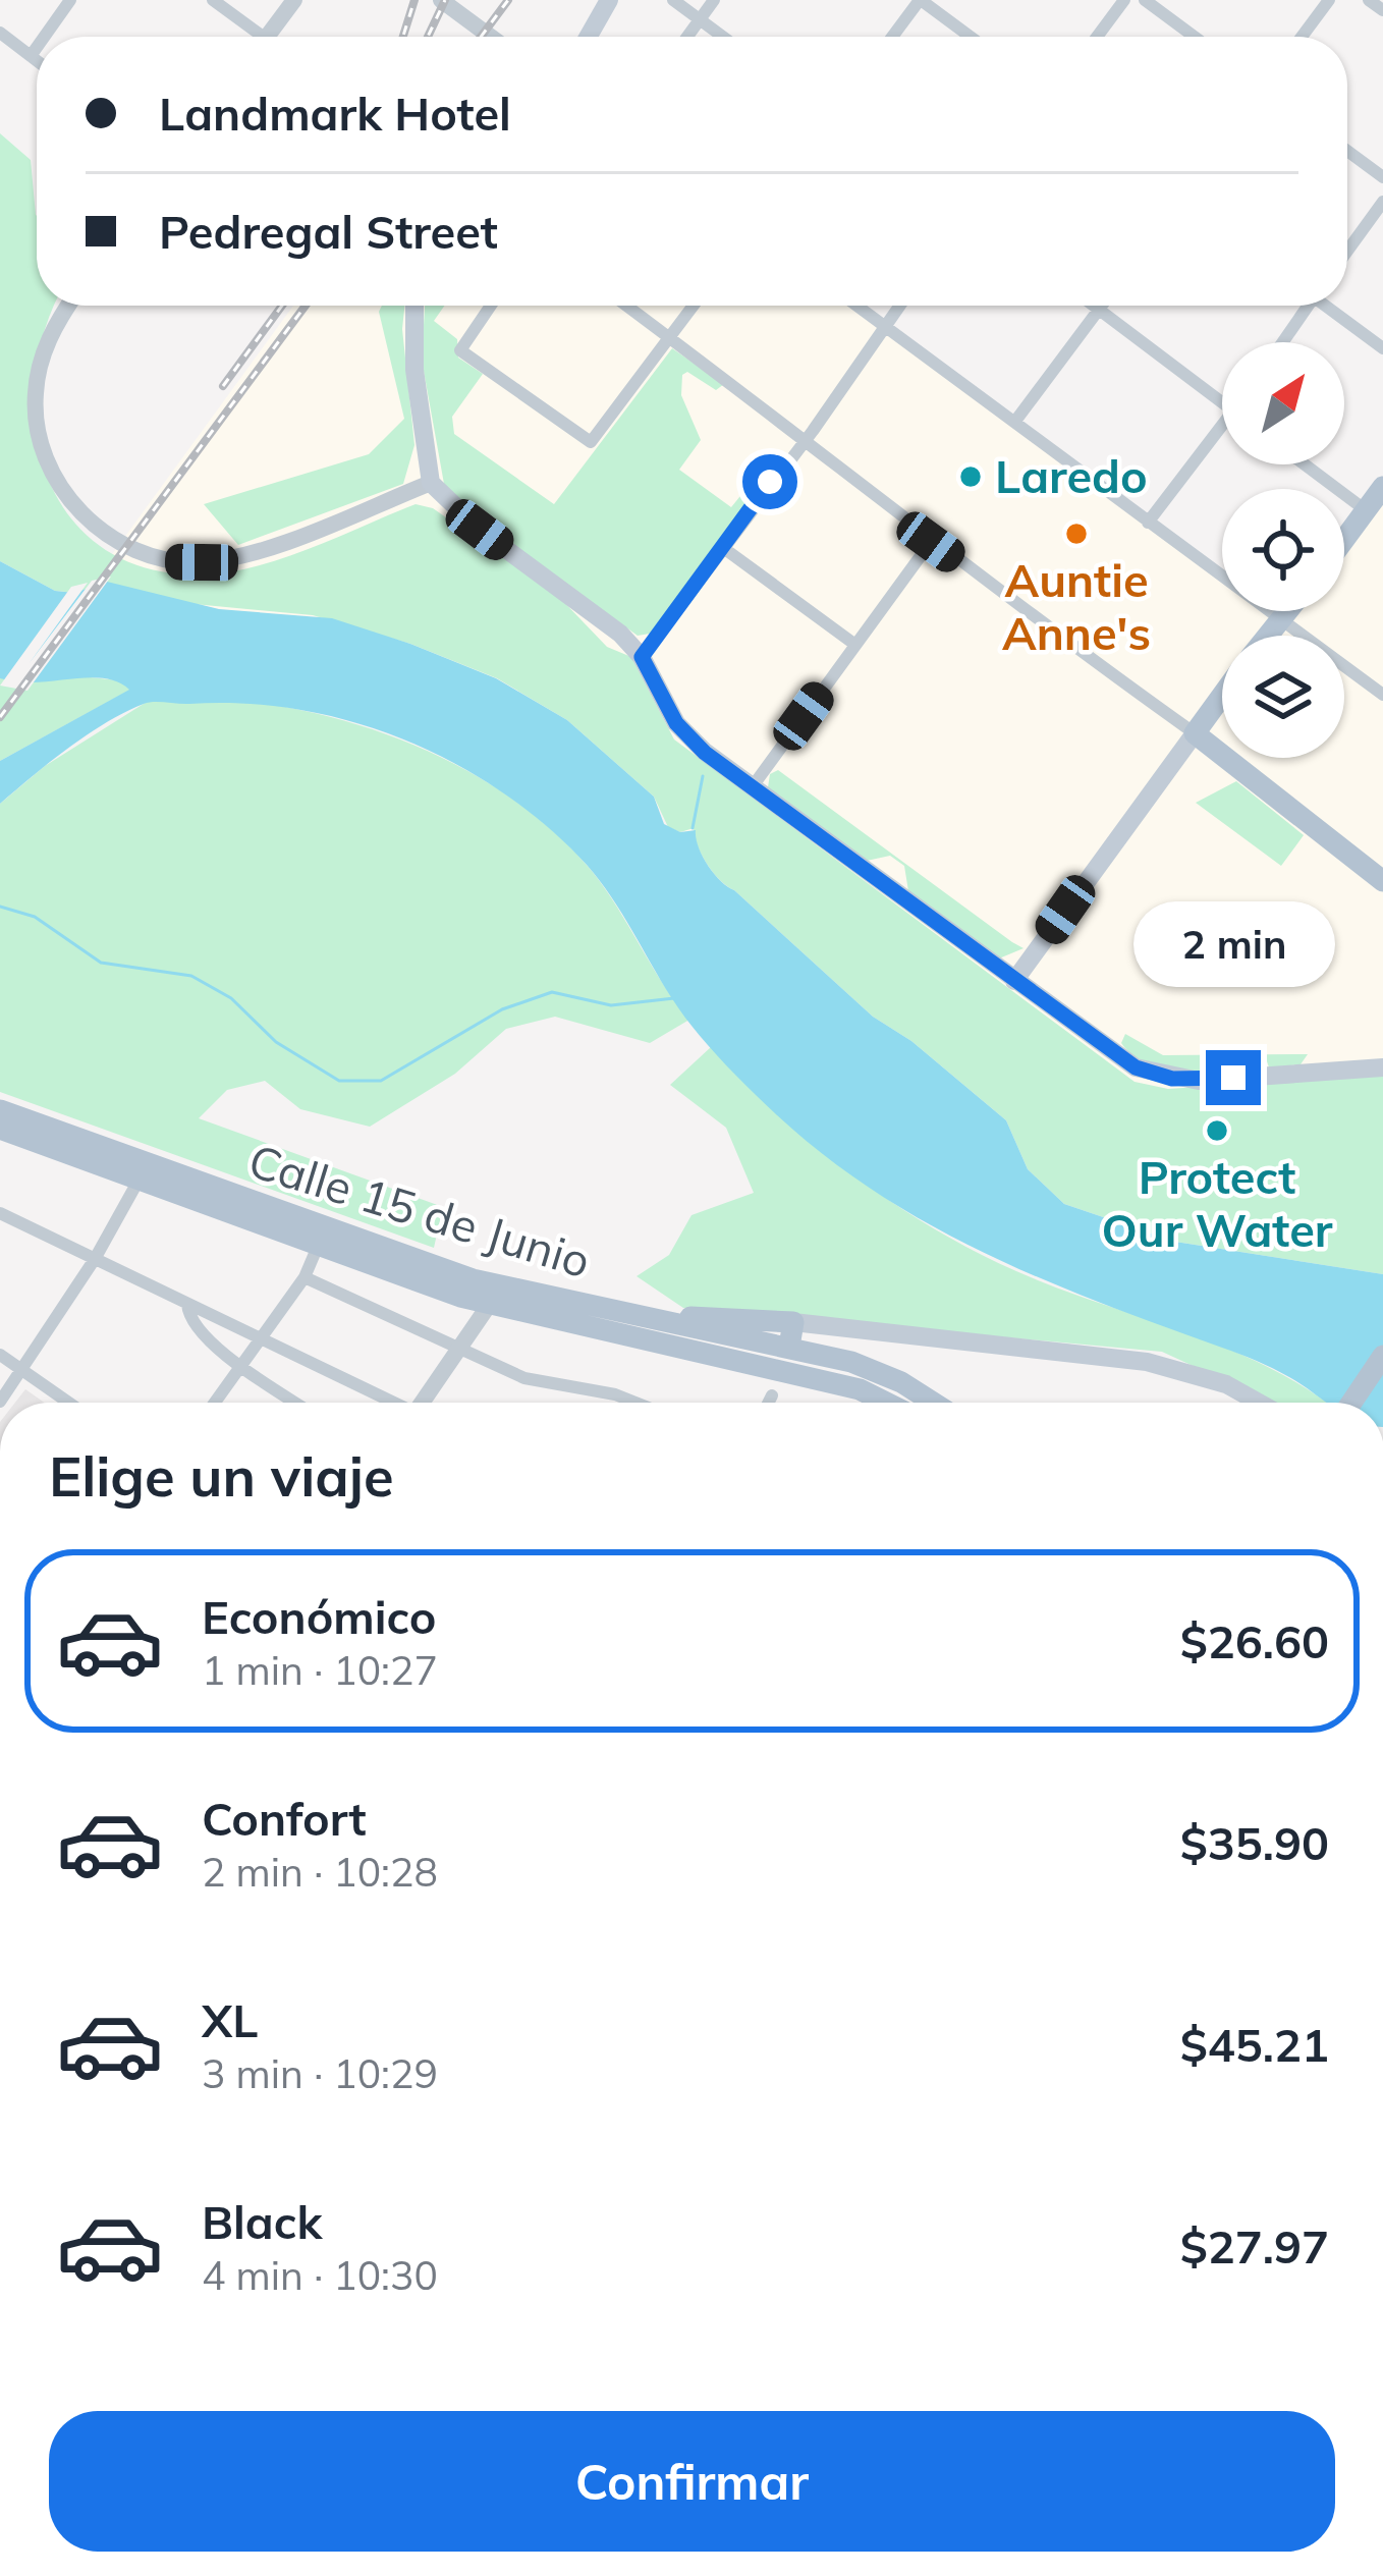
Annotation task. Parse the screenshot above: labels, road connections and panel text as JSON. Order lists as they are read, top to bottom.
{
  "streets": {
    "main road": ["Calle 15 de Junio"]
  },
  "places": ["Laredo", "Auntie Anne's", "Protect Our Water"],
  "north": "top right",
  "page": {
    "banner": ["Landmark Hotel", "Pedregal Street"],
    "bubble": "2 min",
    "heading": "Elige un viaje",
    "list": [
      {
        "name": "Económico",
        "note": "1 min · 10:27",
        "value": "$26.60"
      },
      {
        "name": "Confort",
        "note": "2 min · 10:28",
        "value": "$35.90"
      },
      {
        "name": "XL",
        "note": "3 min · 10:29",
        "value": "$45.21"
      },
      {
        "name": "Black",
        "note": "4 min · 10:30",
        "value": "$27.97"
      }
    ],
    "buttons": "Confirmar"
  }
}
